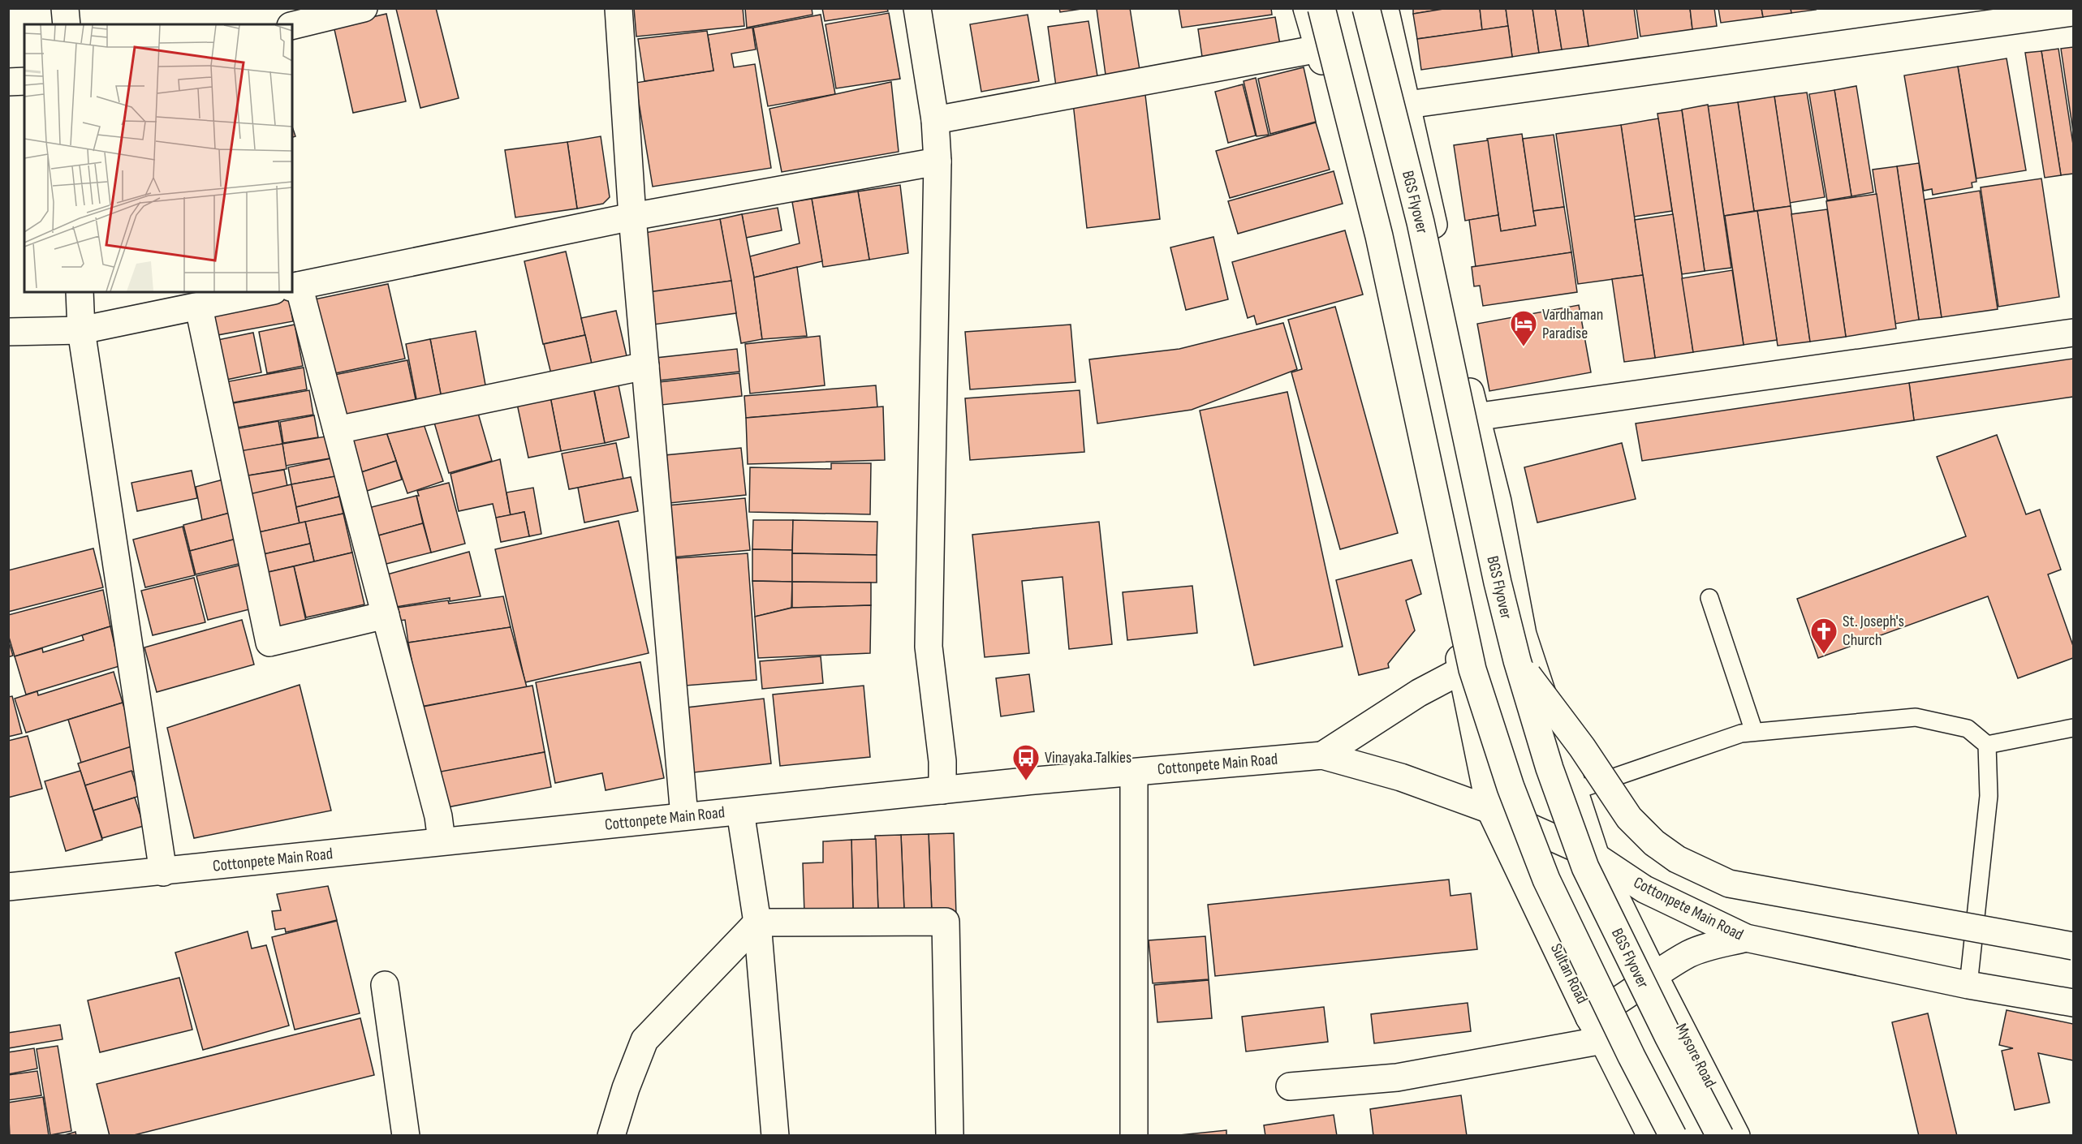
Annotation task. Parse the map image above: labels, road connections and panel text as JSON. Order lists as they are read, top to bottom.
{
  "streets": {
    "main road": [
      "BGS Flyover",
      "Cottonpete Main Road",
      "Sultan Road",
      "Mysore Road"
    ]
  },
  "crossings": [
    ["Cottonpete Main Road", "Sultan Road"],
    ["Cottonpete Main Road", "Mysore Road"]
  ],
  "places": {
    "hotel": ["Vardhaman Paradise"],
    "church": ["St. Joseph's Church"],
    "bus stop": ["Vinayaka Talkies"]
  }
}
